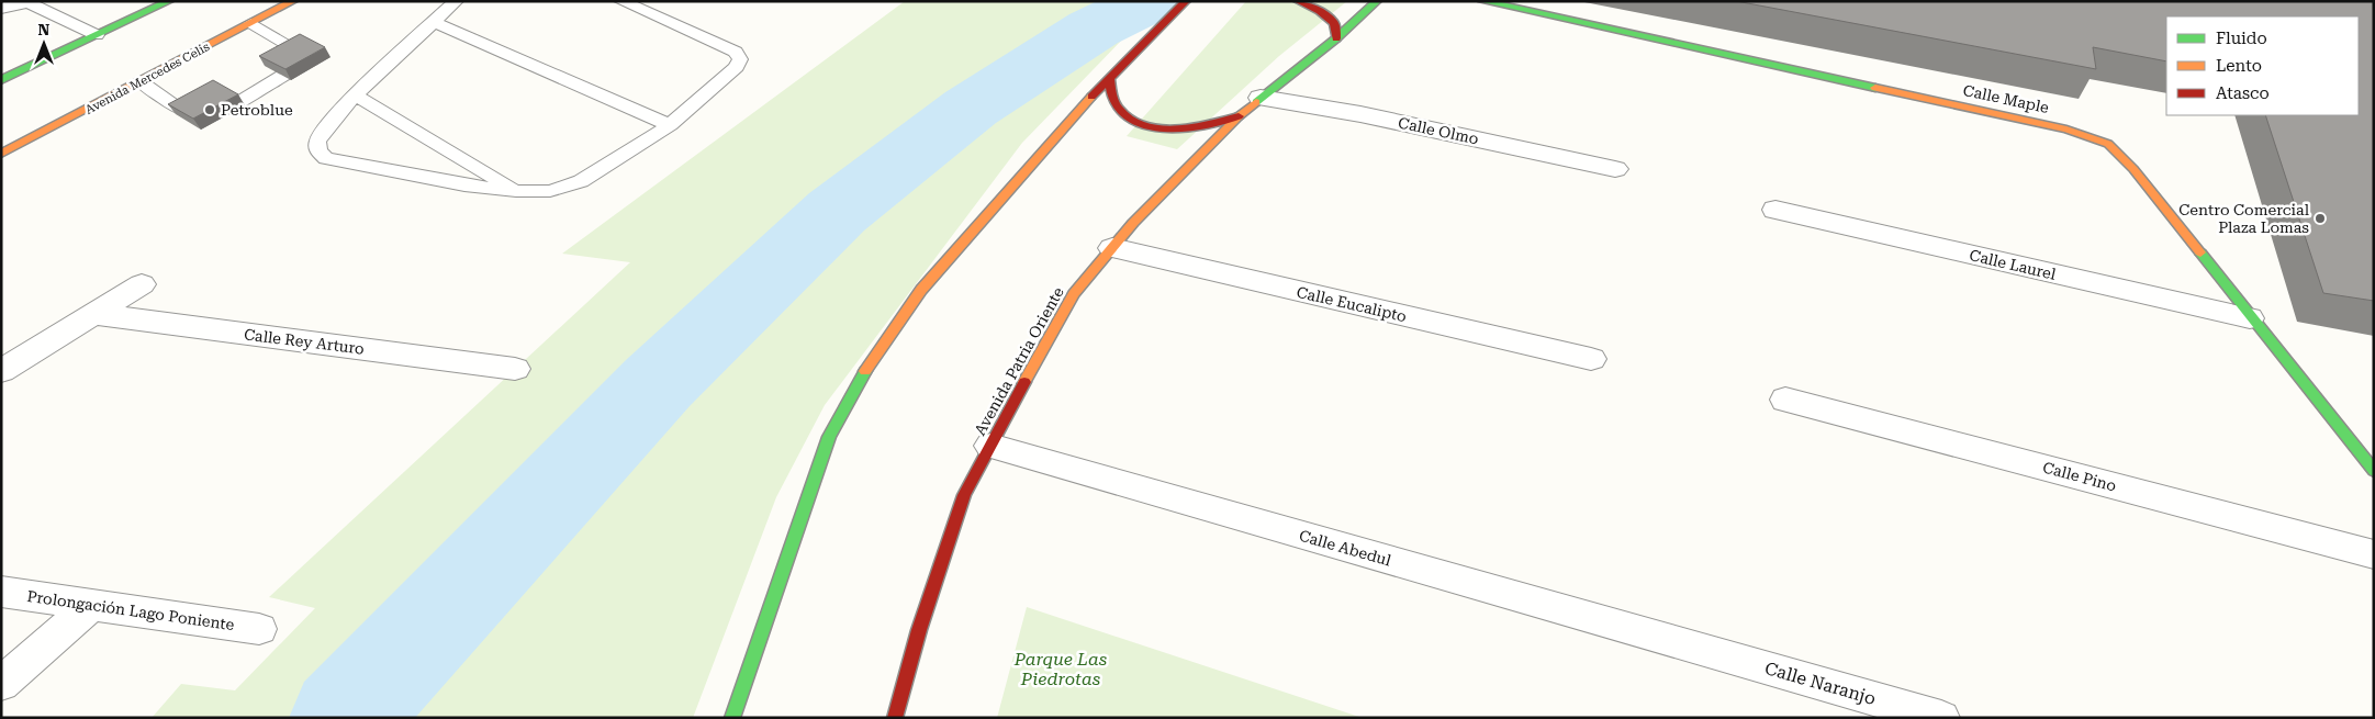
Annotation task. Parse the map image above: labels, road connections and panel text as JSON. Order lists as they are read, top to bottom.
{
  "streets": {
    "street": [
      "Avenida Mercedes Celis",
      "Calle Maple",
      "Calle Olmo",
      "Calle Laurel",
      "Calle Eucalipto",
      "Calle Rey Arturo",
      "Avenida Patria Oriente",
      "Calle Pino",
      "Calle Abedul",
      "Prolongación Lago Poniente",
      "Calle Naranjo"
    ]
  },
  "crossings": [
    ["Calle Maple", "Calle Laurel"],
    ["Calle Olmo", "Avenida Patria Oriente"],
    ["Calle Eucalipto", "Avenida Patria Oriente"],
    ["Avenida Patria Oriente", "Calle Abedul"],
    ["Calle Abedul", "Calle Naranjo"]
  ],
  "parks": ["Parque Las Piedrotas"],
  "places": ["Petroblue", "Centro Comercial Plaza Lomas"],
  "legend": ["Fluido", "Lento", "Atasco"],
  "north": "top"
}
